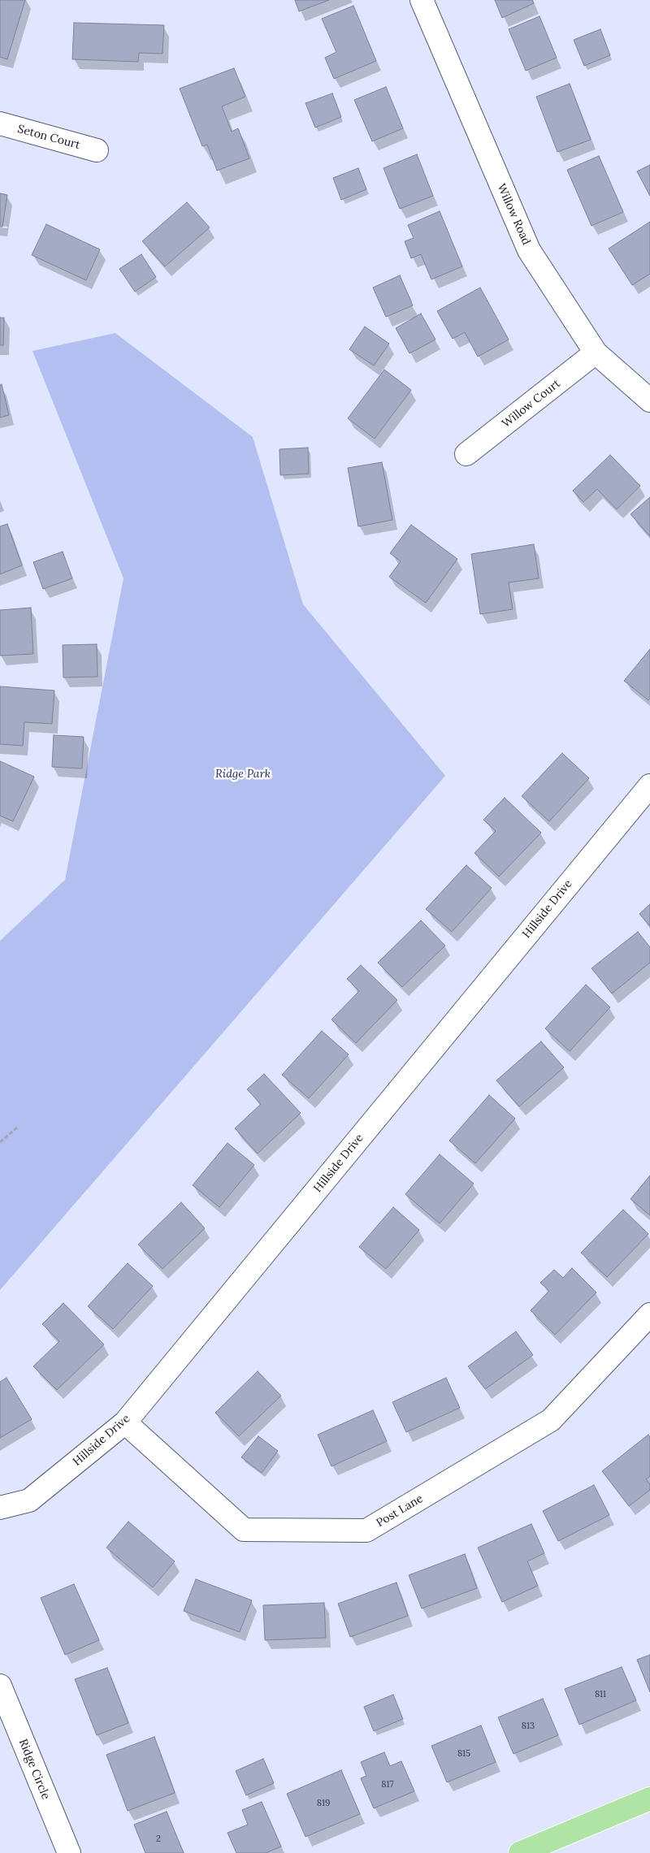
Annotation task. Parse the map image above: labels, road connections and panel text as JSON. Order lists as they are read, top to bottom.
{
  "streets": {
    "street": [
      "Seton Court",
      "Willow Road",
      "Willow Court",
      "Hillside Drive",
      "Post Lane",
      "Ridge Circle"
    ]
  },
  "crossings": [
    ["Willow Road", "Willow Court"],
    ["Hillside Drive", "Post Lane"]
  ],
  "parks": ["Ridge Park"],
  "house_numbers": [
    "811",
    "813",
    "815",
    "817",
    "819",
    "2"
  ]
}
